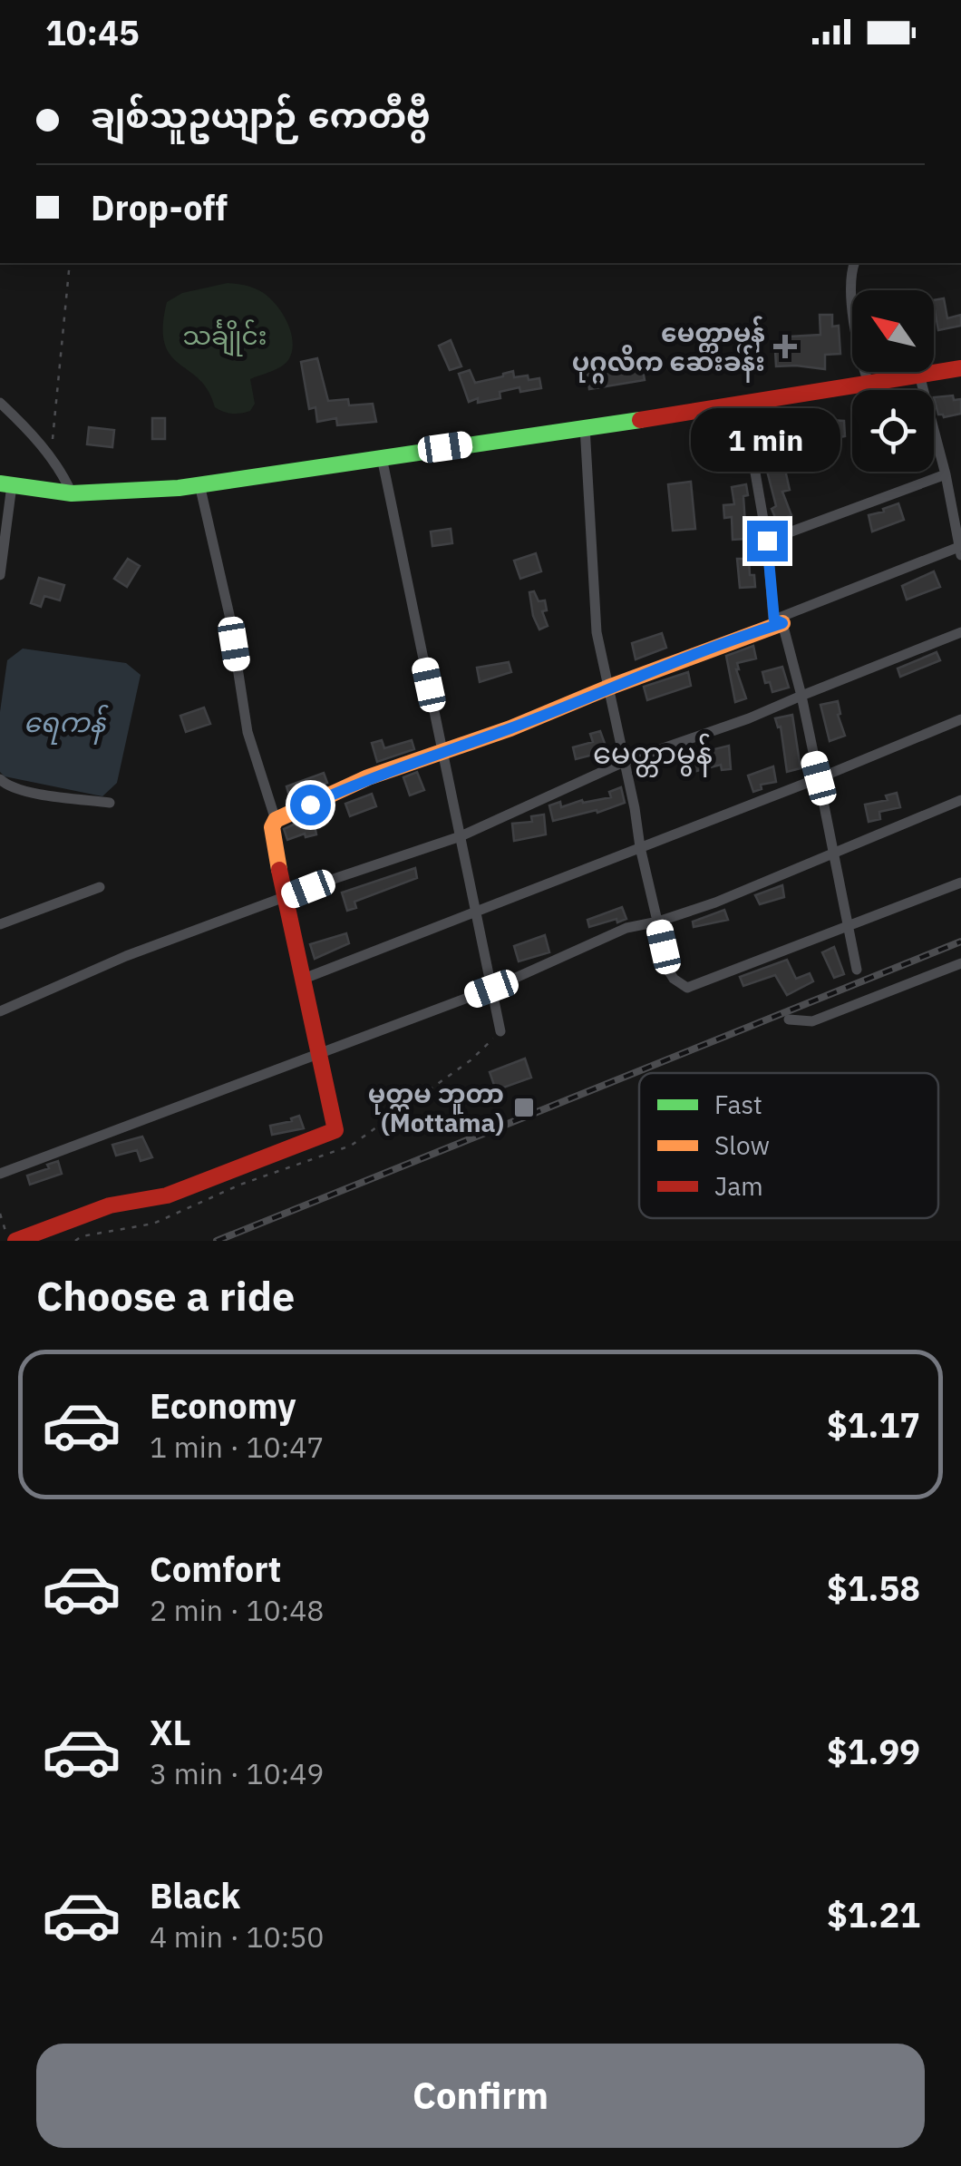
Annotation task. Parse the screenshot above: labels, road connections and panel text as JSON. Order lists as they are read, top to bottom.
{
  "districts": ["မေတ္တာမွန်"],
  "water": ["ရေကန်"],
  "parks": ["သင်္ချိုင်း"],
  "places": {
    "health": ["မေတ္တာမွန် ပုဂ္ဂလိက ဆေးခန်း"],
    "transit": ["မုတ္တမ ဘူတာ (Mottama)"]
  },
  "legend": ["Fast", "Slow", "Jam"],
  "north": "top left",
  "page": {
    "status": "10:45",
    "banner": ["ချစ်သူဥယျာဉ် ကေတီဗွီ", "Drop-off"],
    "bubble": "1 min",
    "heading": "Choose a ride",
    "list": [
      {
        "name": "Economy",
        "note": "1 min · 10:47",
        "value": "$1.17"
      },
      {
        "name": "Comfort",
        "note": "2 min · 10:48",
        "value": "$1.58"
      },
      {
        "name": "XL",
        "note": "3 min · 10:49",
        "value": "$1.99"
      },
      {
        "name": "Black",
        "note": "4 min · 10:50",
        "value": "$1.21"
      }
    ],
    "buttons": "Confirm"
  }
}
